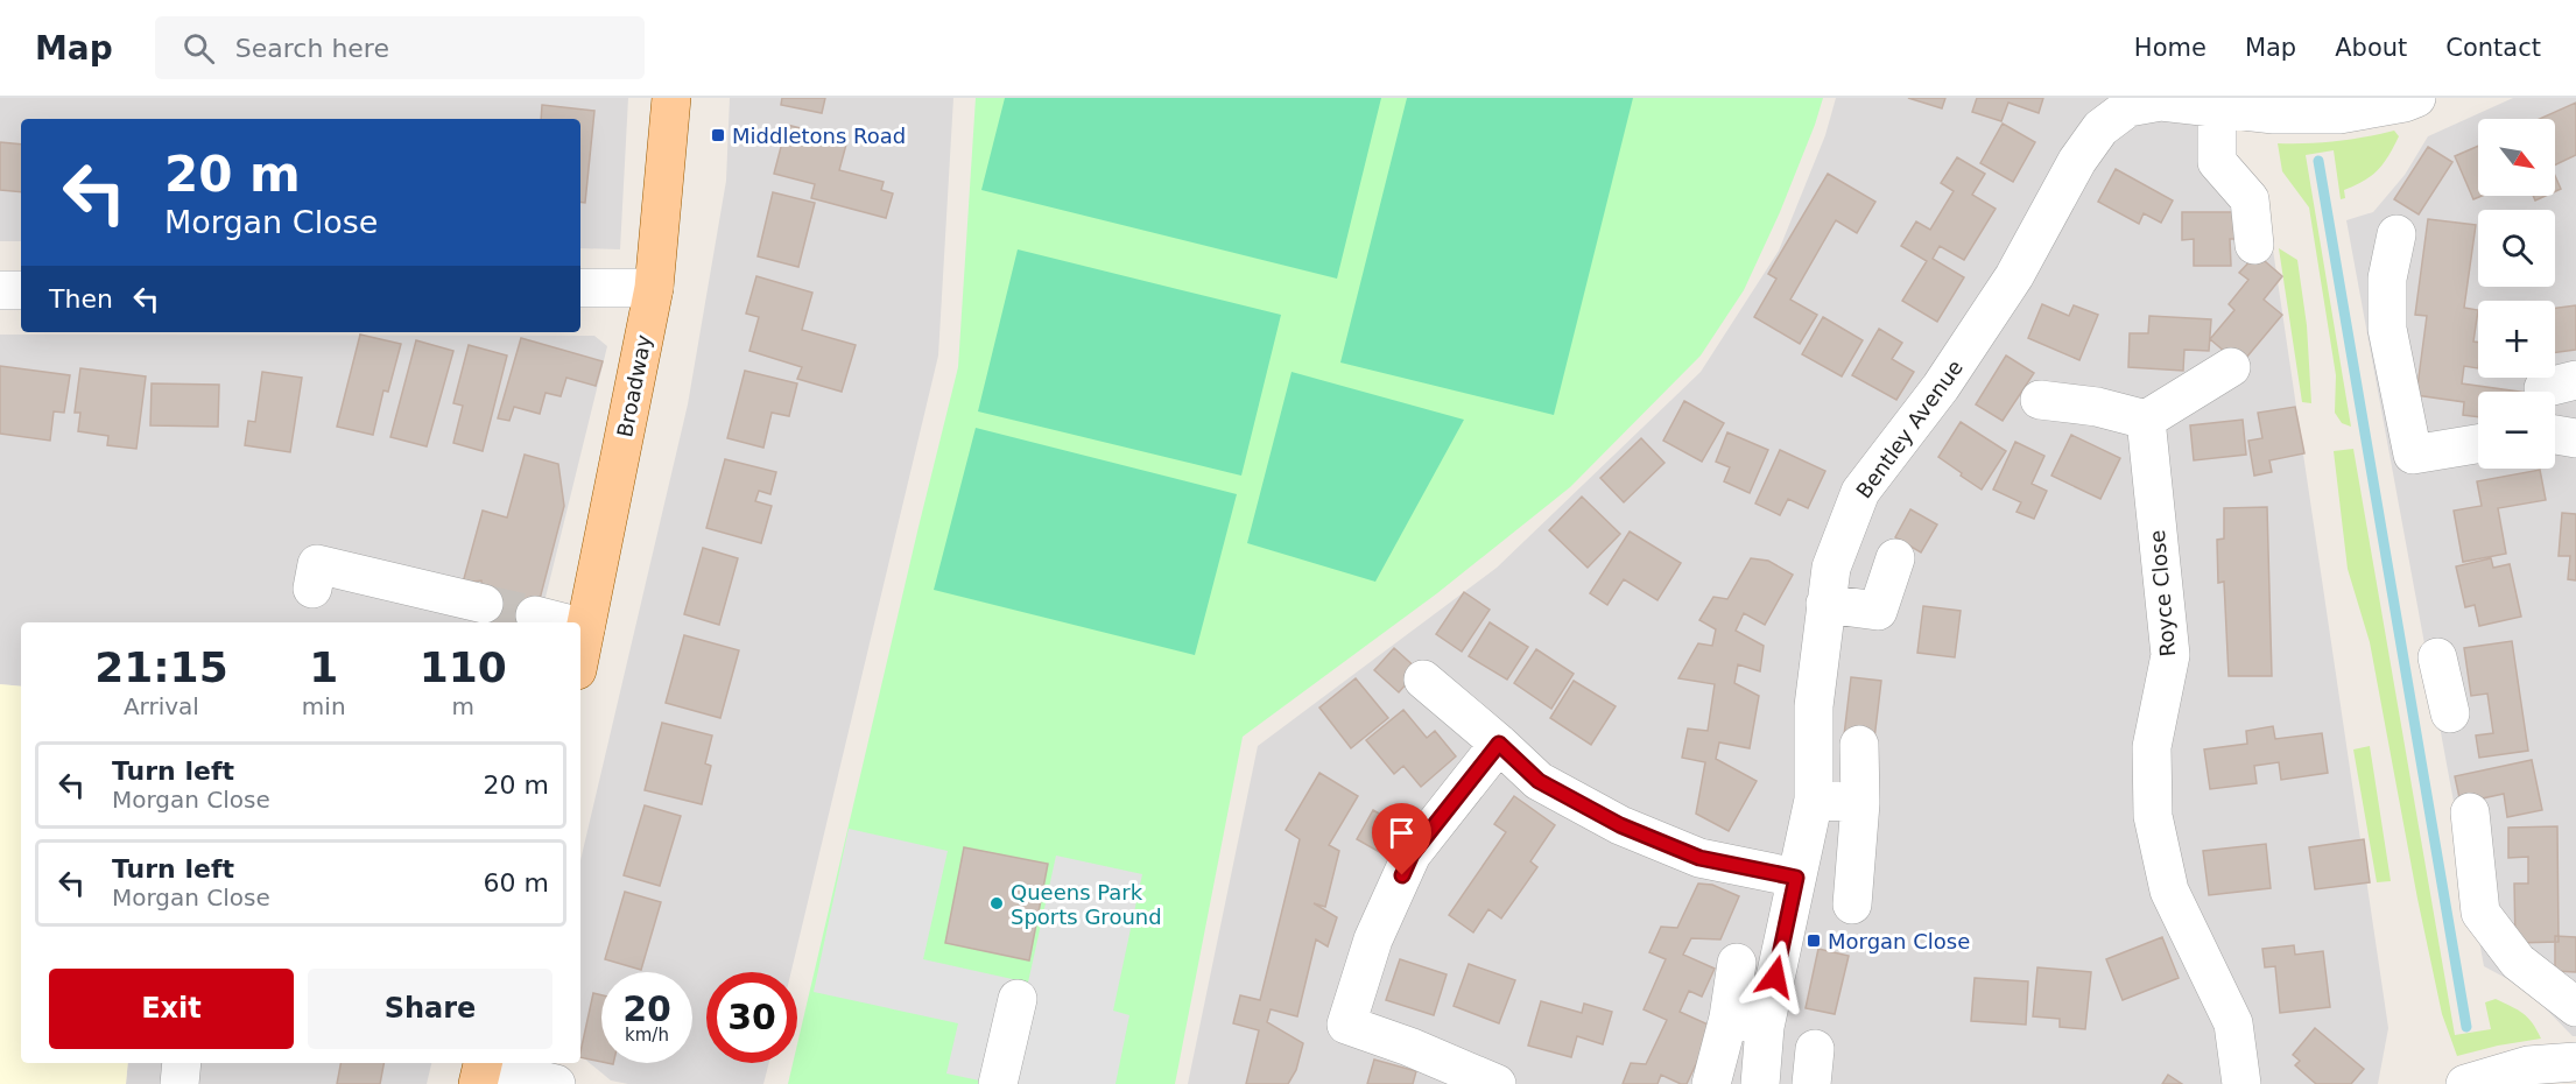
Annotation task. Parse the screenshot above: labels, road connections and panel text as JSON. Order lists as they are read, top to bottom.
{
  "streets": {
    "main road": ["Broadway"],
    "street": ["Bentley Avenue", "Royce Close"]
  },
  "places": {
    "transit": ["Middletons Road", "Morgan Close"],
    "other": ["Queens Park Sports Ground"]
  },
  "north": "bottom right",
  "page": {
    "header": "Map",
    "search": "Search here",
    "nav": [
      "Home",
      "Map",
      "About",
      "Contact"
    ],
    "map_buttons": ["+", "−"],
    "turn": ["20 m", "Morgan Close"],
    "then": "Then",
    "eta": [
      "21:15",
      "Arrival",
      "1",
      "min",
      "110",
      "m"
    ],
    "list": [
      {
        "name": "Turn left",
        "note": "Morgan Close",
        "value": "20 m"
      },
      {
        "name": "Turn left",
        "note": "Morgan Close",
        "value": "60 m"
      }
    ],
    "buttons": ["Exit", "Share"],
    "speed": "20 km/h",
    "limit": "30"
  }
}
